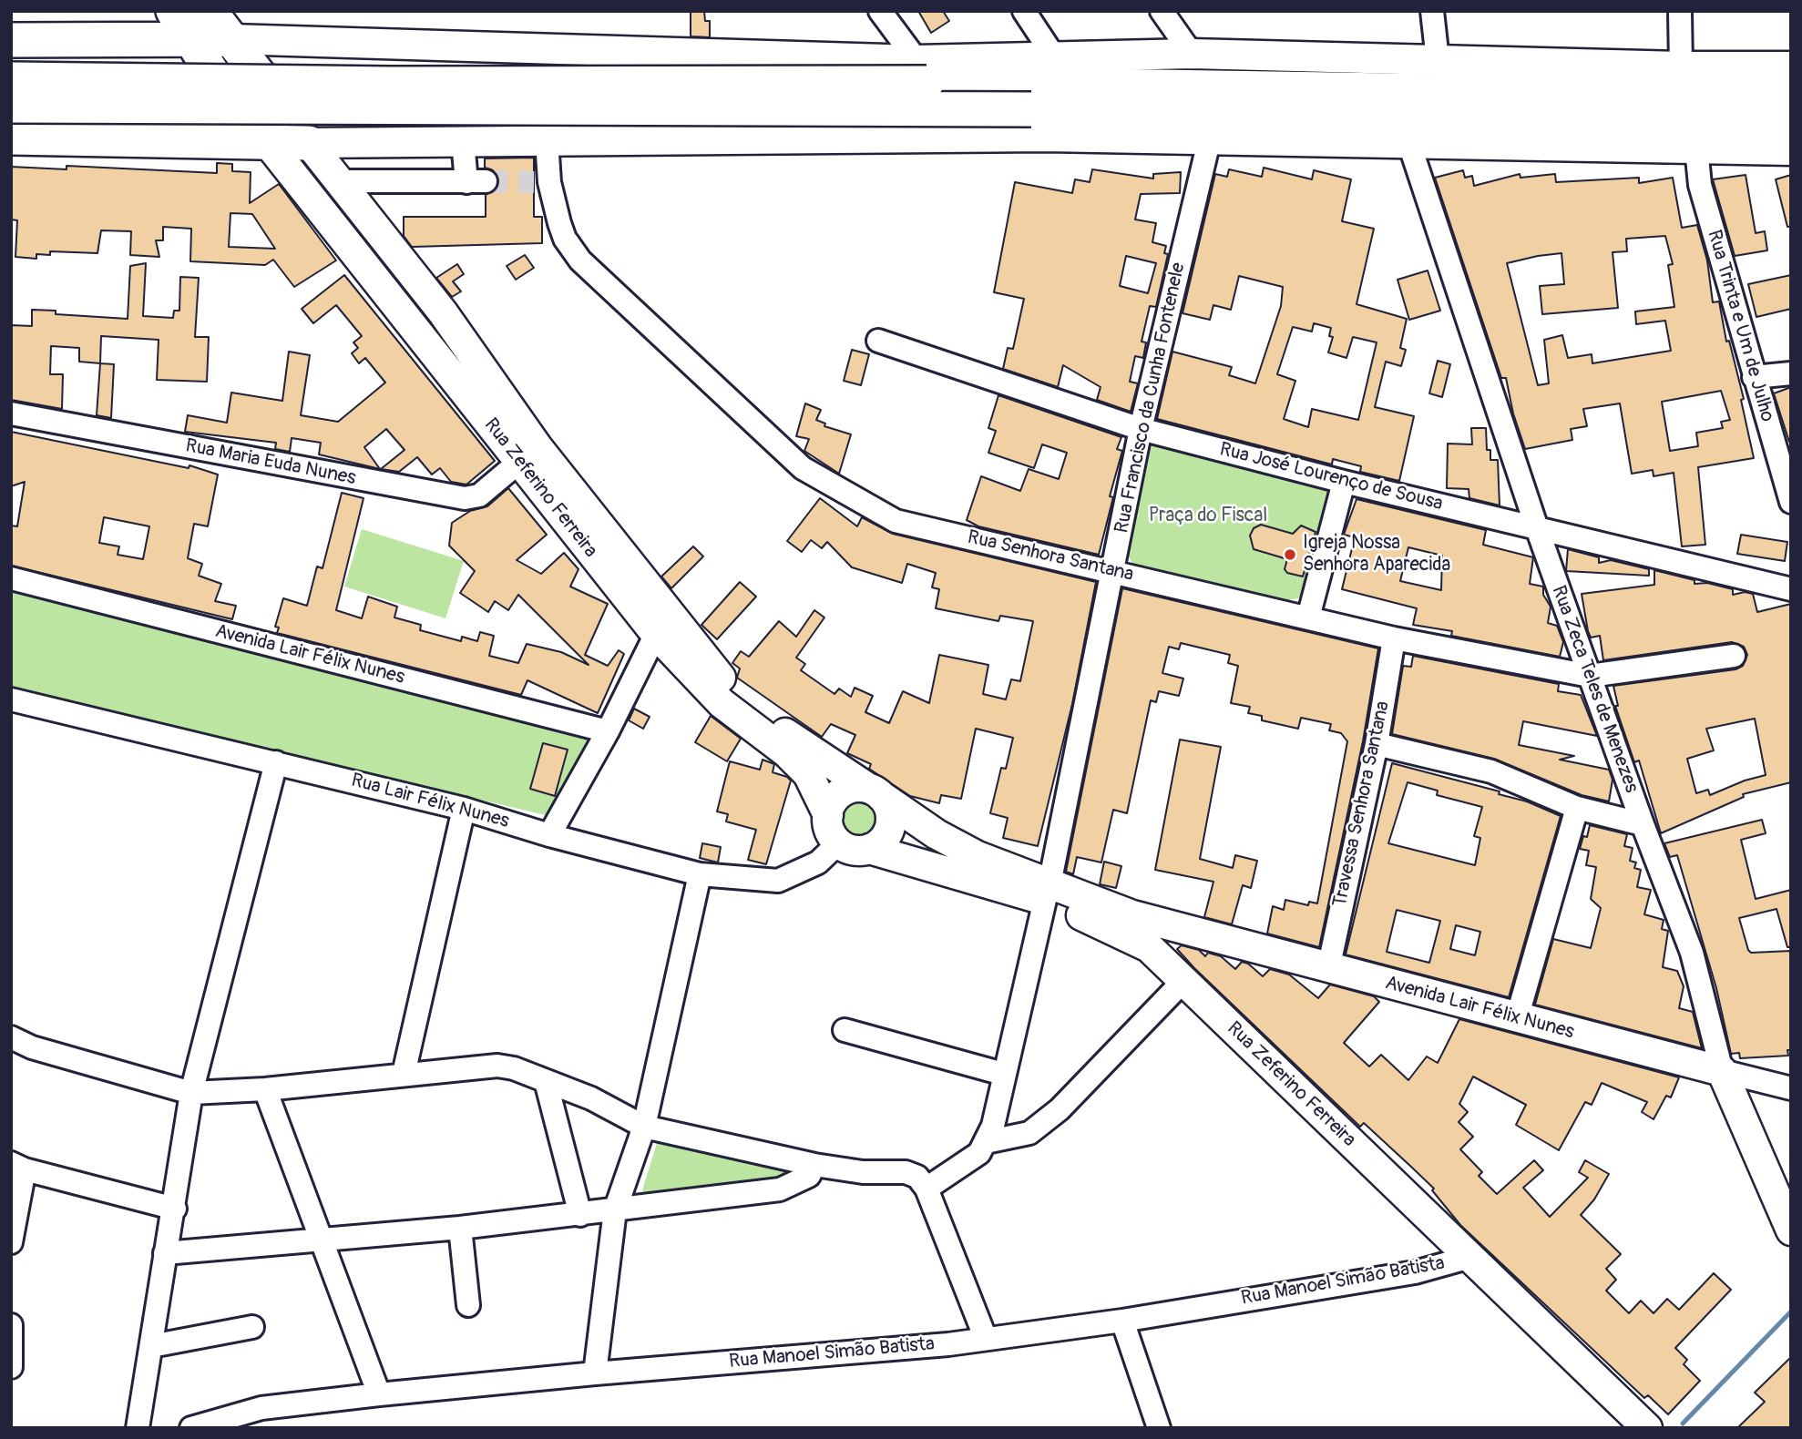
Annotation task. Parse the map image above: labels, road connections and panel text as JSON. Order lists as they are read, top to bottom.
{
  "streets": {
    "main road": ["Rua Zeferino Ferreira", "Avenida Lair Félix Nunes", "Rua Zeca Teles de Menezes"],
    "street": [
      "Rua Trinta e Um de Julho",
      "Rua Francisco da Cunha Fontenele",
      "Rua Maria Euda Nunes",
      "Rua José Lourenço de Sousa",
      "Rua Senhora Santana",
      "Rua Lair Félix Nunes",
      "Travessa Senhora Santana",
      "Rua Manoel Simão Batista"
    ]
  },
  "crossings": [
    ["Rua Francisco da Cunha Fontenele", "Rua José Lourenço de Sousa"],
    ["Rua Francisco da Cunha Fontenele", "Rua Zeferino Ferreira"],
    ["Rua Francisco da Cunha Fontenele", "Rua Senhora Santana"],
    ["Rua Maria Euda Nunes", "Rua Zeferino Ferreira"],
    ["Rua José Lourenço de Sousa", "Rua Zeca Teles de Menezes"],
    ["Rua Zeferino Ferreira", "Avenida Lair Félix Nunes"],
    ["Rua Zeferino Ferreira", "Rua Lair Félix Nunes"],
    ["Rua Zeferino Ferreira", "Rua Manoel Simão Batista"],
    ["Rua Senhora Santana", "Rua Zeca Teles de Menezes"],
    ["Rua Senhora Santana", "Travessa Senhora Santana"],
    ["Avenida Lair Félix Nunes", "Rua Zeca Teles de Menezes"],
    ["Avenida Lair Félix Nunes", "Travessa Senhora Santana"]
  ],
  "parks": ["Praça do Fiscal"],
  "places": ["Igreja Nossa Senhora Aparecida"]
}
